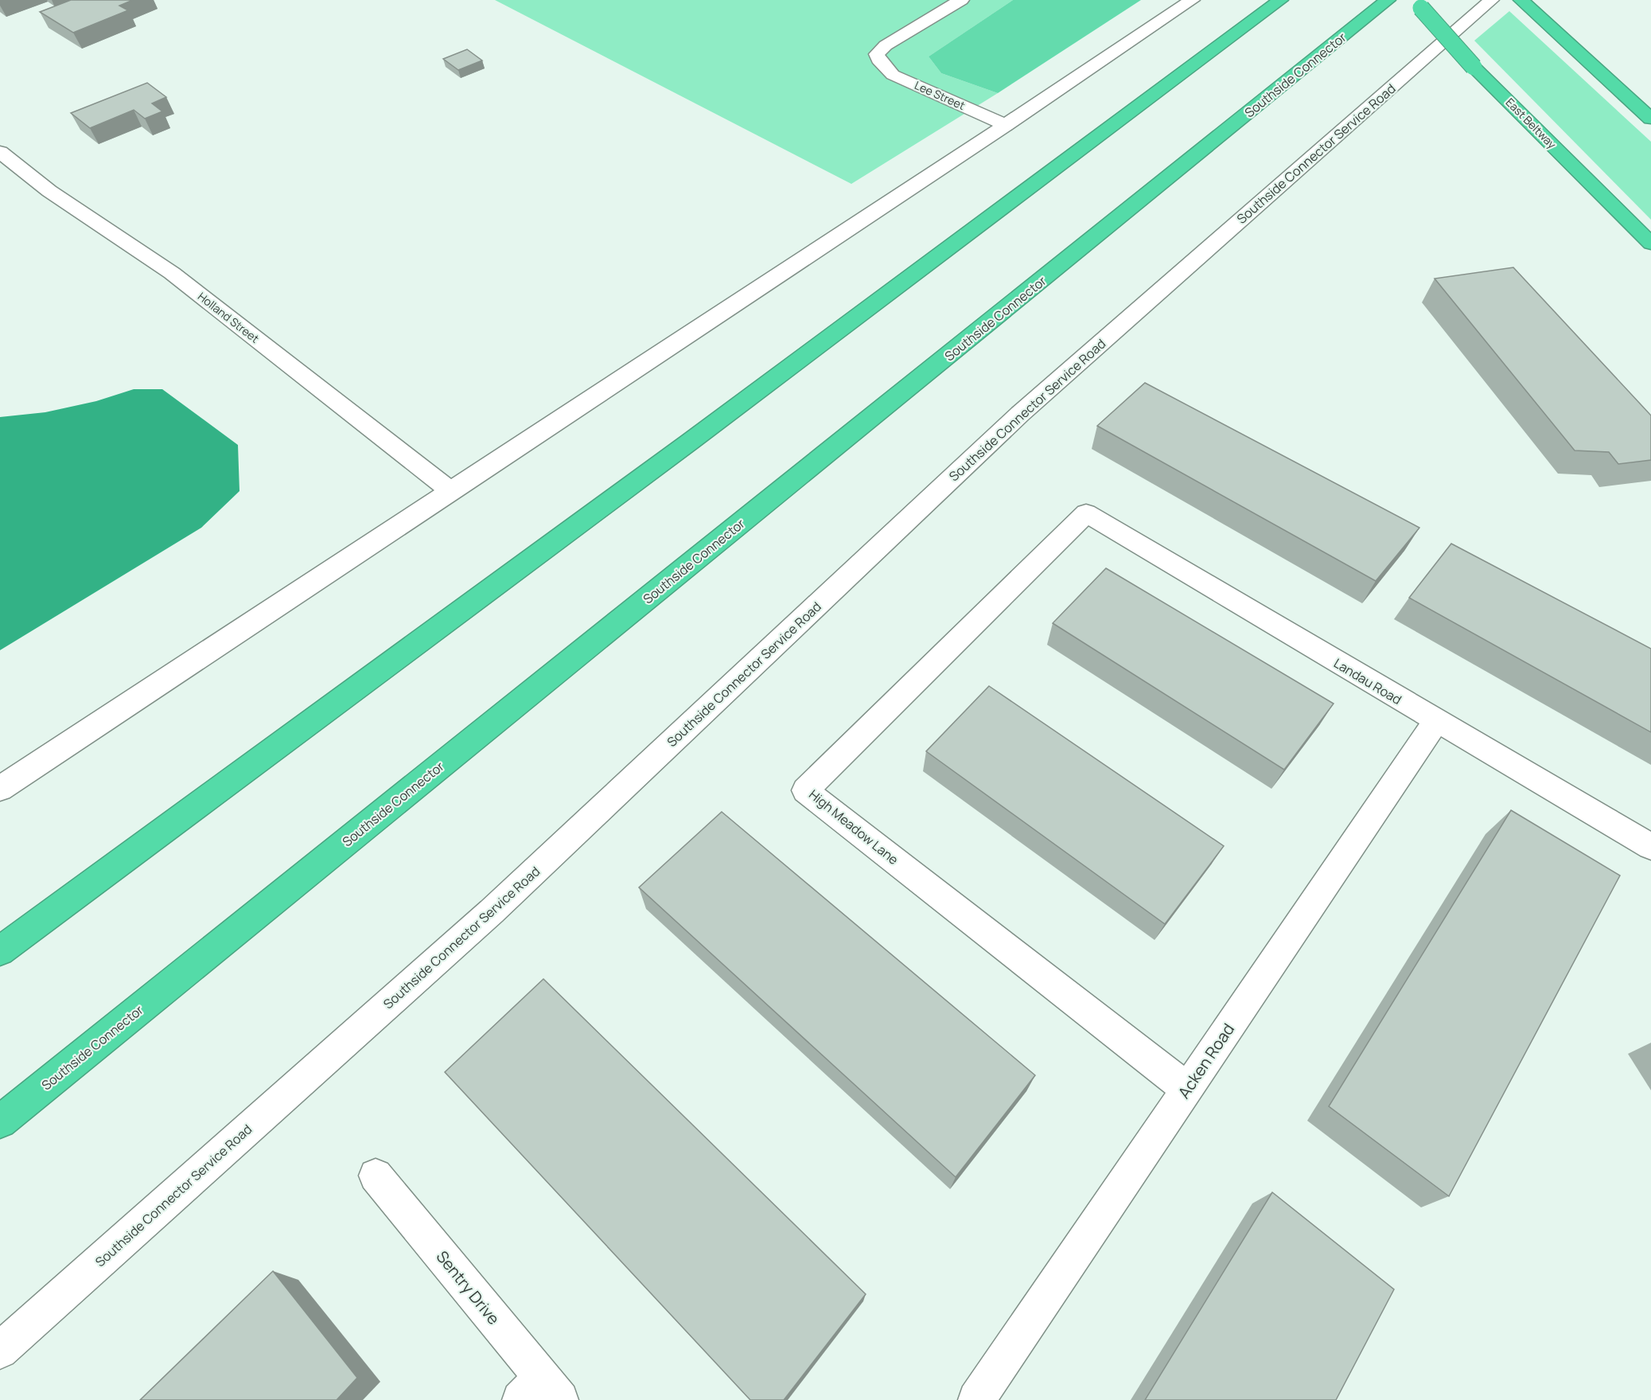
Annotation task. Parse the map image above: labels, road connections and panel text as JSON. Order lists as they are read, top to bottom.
{
  "streets": {
    "highway": ["Southside Connector", "East Beltway"],
    "street": [
      "Lee Street",
      "Southside Connector Service Road",
      "Holland Street",
      "Landau Road",
      "High Meadow Lane",
      "Acken Road",
      "Sentry Drive"
    ]
  },
  "crossings": [
    ["Landau Road", "High Meadow Lane"],
    ["Landau Road", "Acken Road"],
    ["High Meadow Lane", "Acken Road"]
  ]
}
